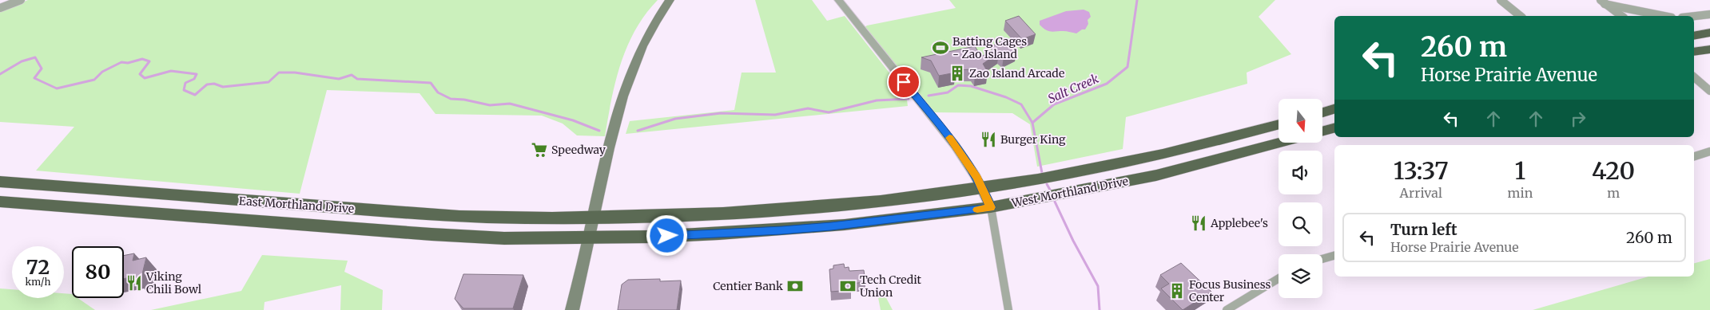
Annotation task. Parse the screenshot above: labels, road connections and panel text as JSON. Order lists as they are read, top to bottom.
{
  "streets": {
    "highway": ["West Morthland Drive", "East Morthland Drive"]
  },
  "crossings": [
    ["West Morthland Drive", "East Morthland Drive"]
  ],
  "water": ["Salt Creek"],
  "places": {
    "sports": ["Batting Cages - Zao Island"],
    "building": ["Zao Island Arcade", "Focus Business Center"],
    "restaurant": ["Burger King", "Applebee's", "Viking Chili Bowl"],
    "supermarket": ["Speedway"],
    "bank": ["Centier Bank", "Tech Credit Union"]
  },
  "north": "bottom",
  "page": {
    "turn": ["260 m", "Horse Prairie Avenue"],
    "eta": [
      "13:37",
      "Arrival",
      "1",
      "min",
      "420",
      "m"
    ],
    "list": [
      {
        "name": "Turn left",
        "note": "Horse Prairie Avenue",
        "value": "260 m"
      }
    ],
    "speed": "72 km/h",
    "limit": "80"
  }
}
